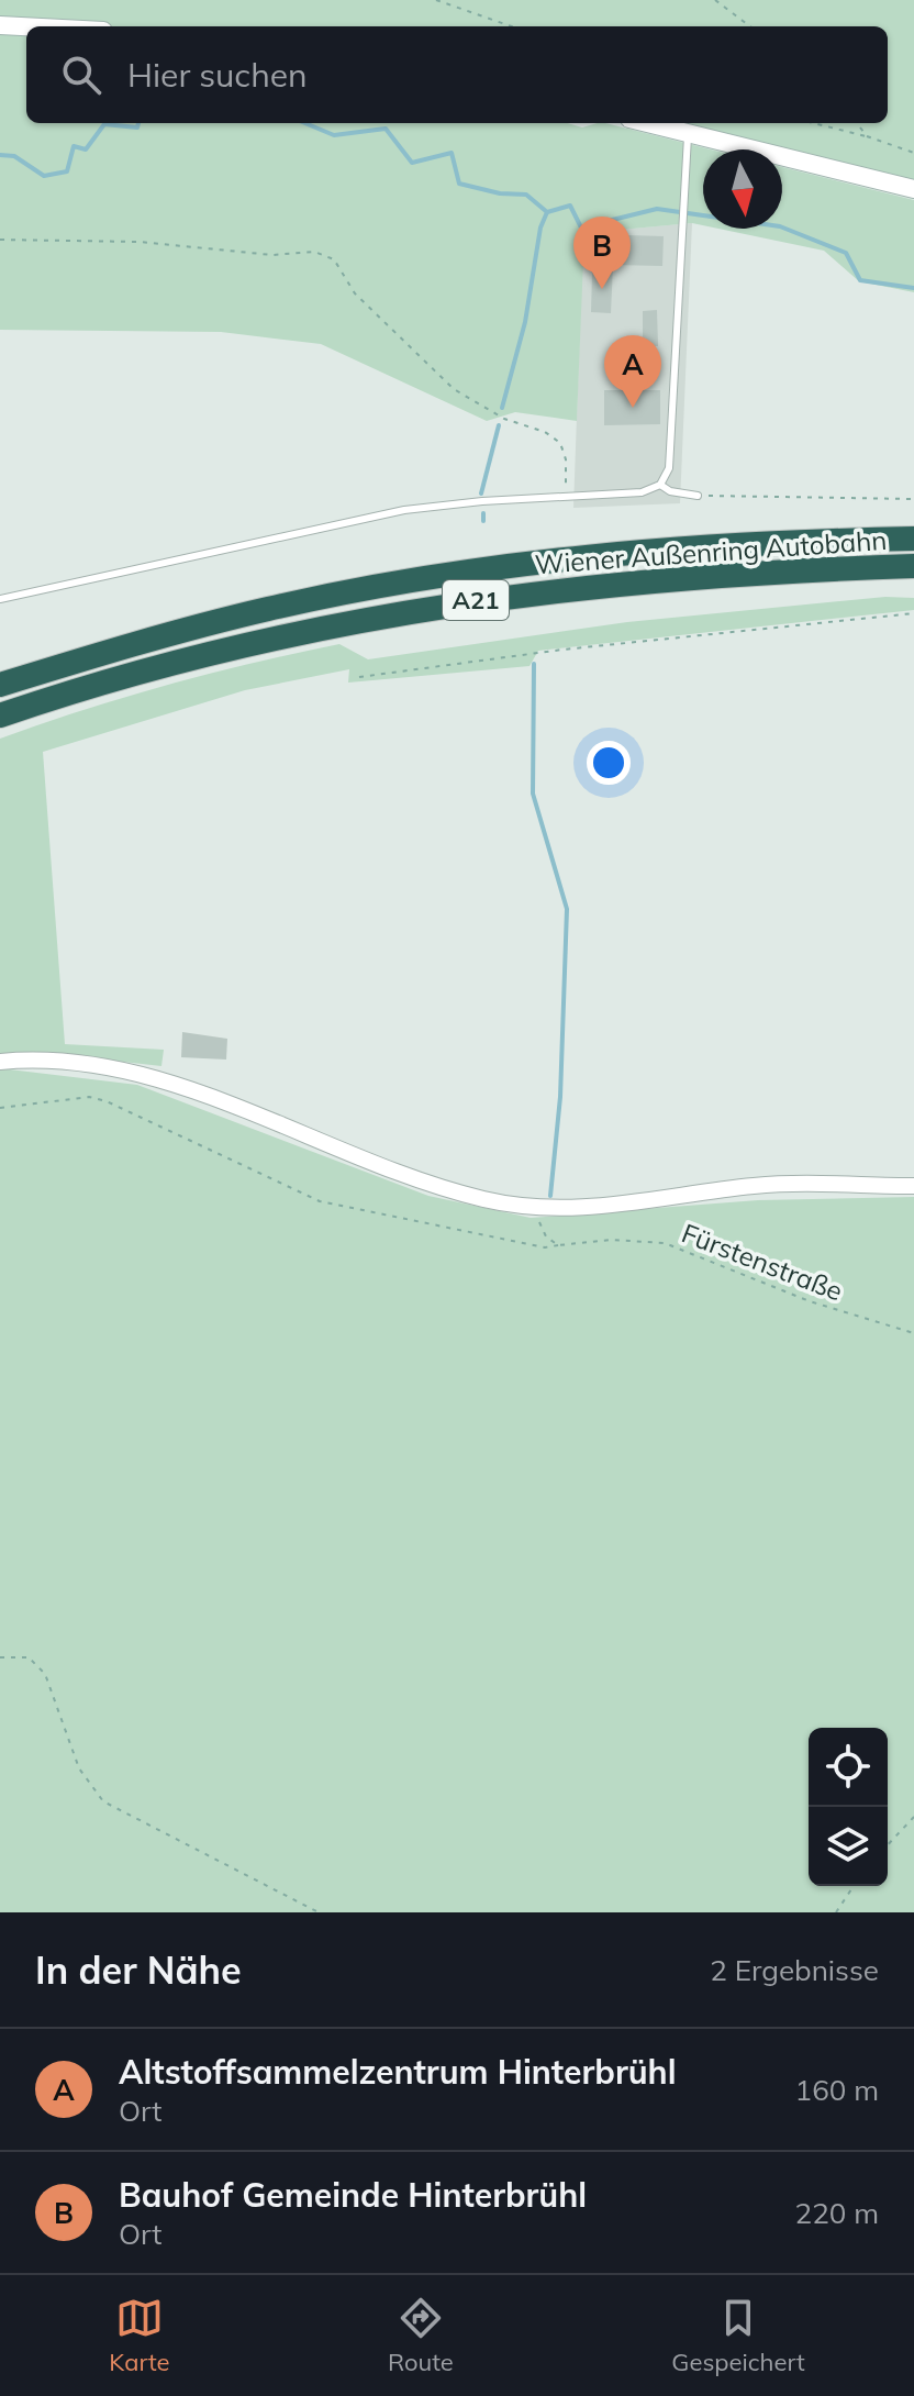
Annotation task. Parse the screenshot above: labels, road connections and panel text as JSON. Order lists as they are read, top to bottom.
{
  "streets": {
    "highway": ["Wiener Außenring Autobahn", "A21"],
    "path": ["Fürstenstraße"]
  },
  "north": "bottom",
  "page": {
    "search": "Hier suchen",
    "pins": ["B", "A"],
    "heading": ["In der Nähe", "2 Ergebnisse"],
    "list": [
      {
        "mark": "A",
        "name": "Altstoffsammelzentrum Hinterbrühl",
        "note": "Ort",
        "value": "160 m"
      },
      {
        "mark": "B",
        "name": "Bauhof Gemeinde Hinterbrühl",
        "note": "Ort",
        "value": "220 m"
      }
    ],
    "nav": ["Karte", "Route", "Gespeichert"]
  }
}
